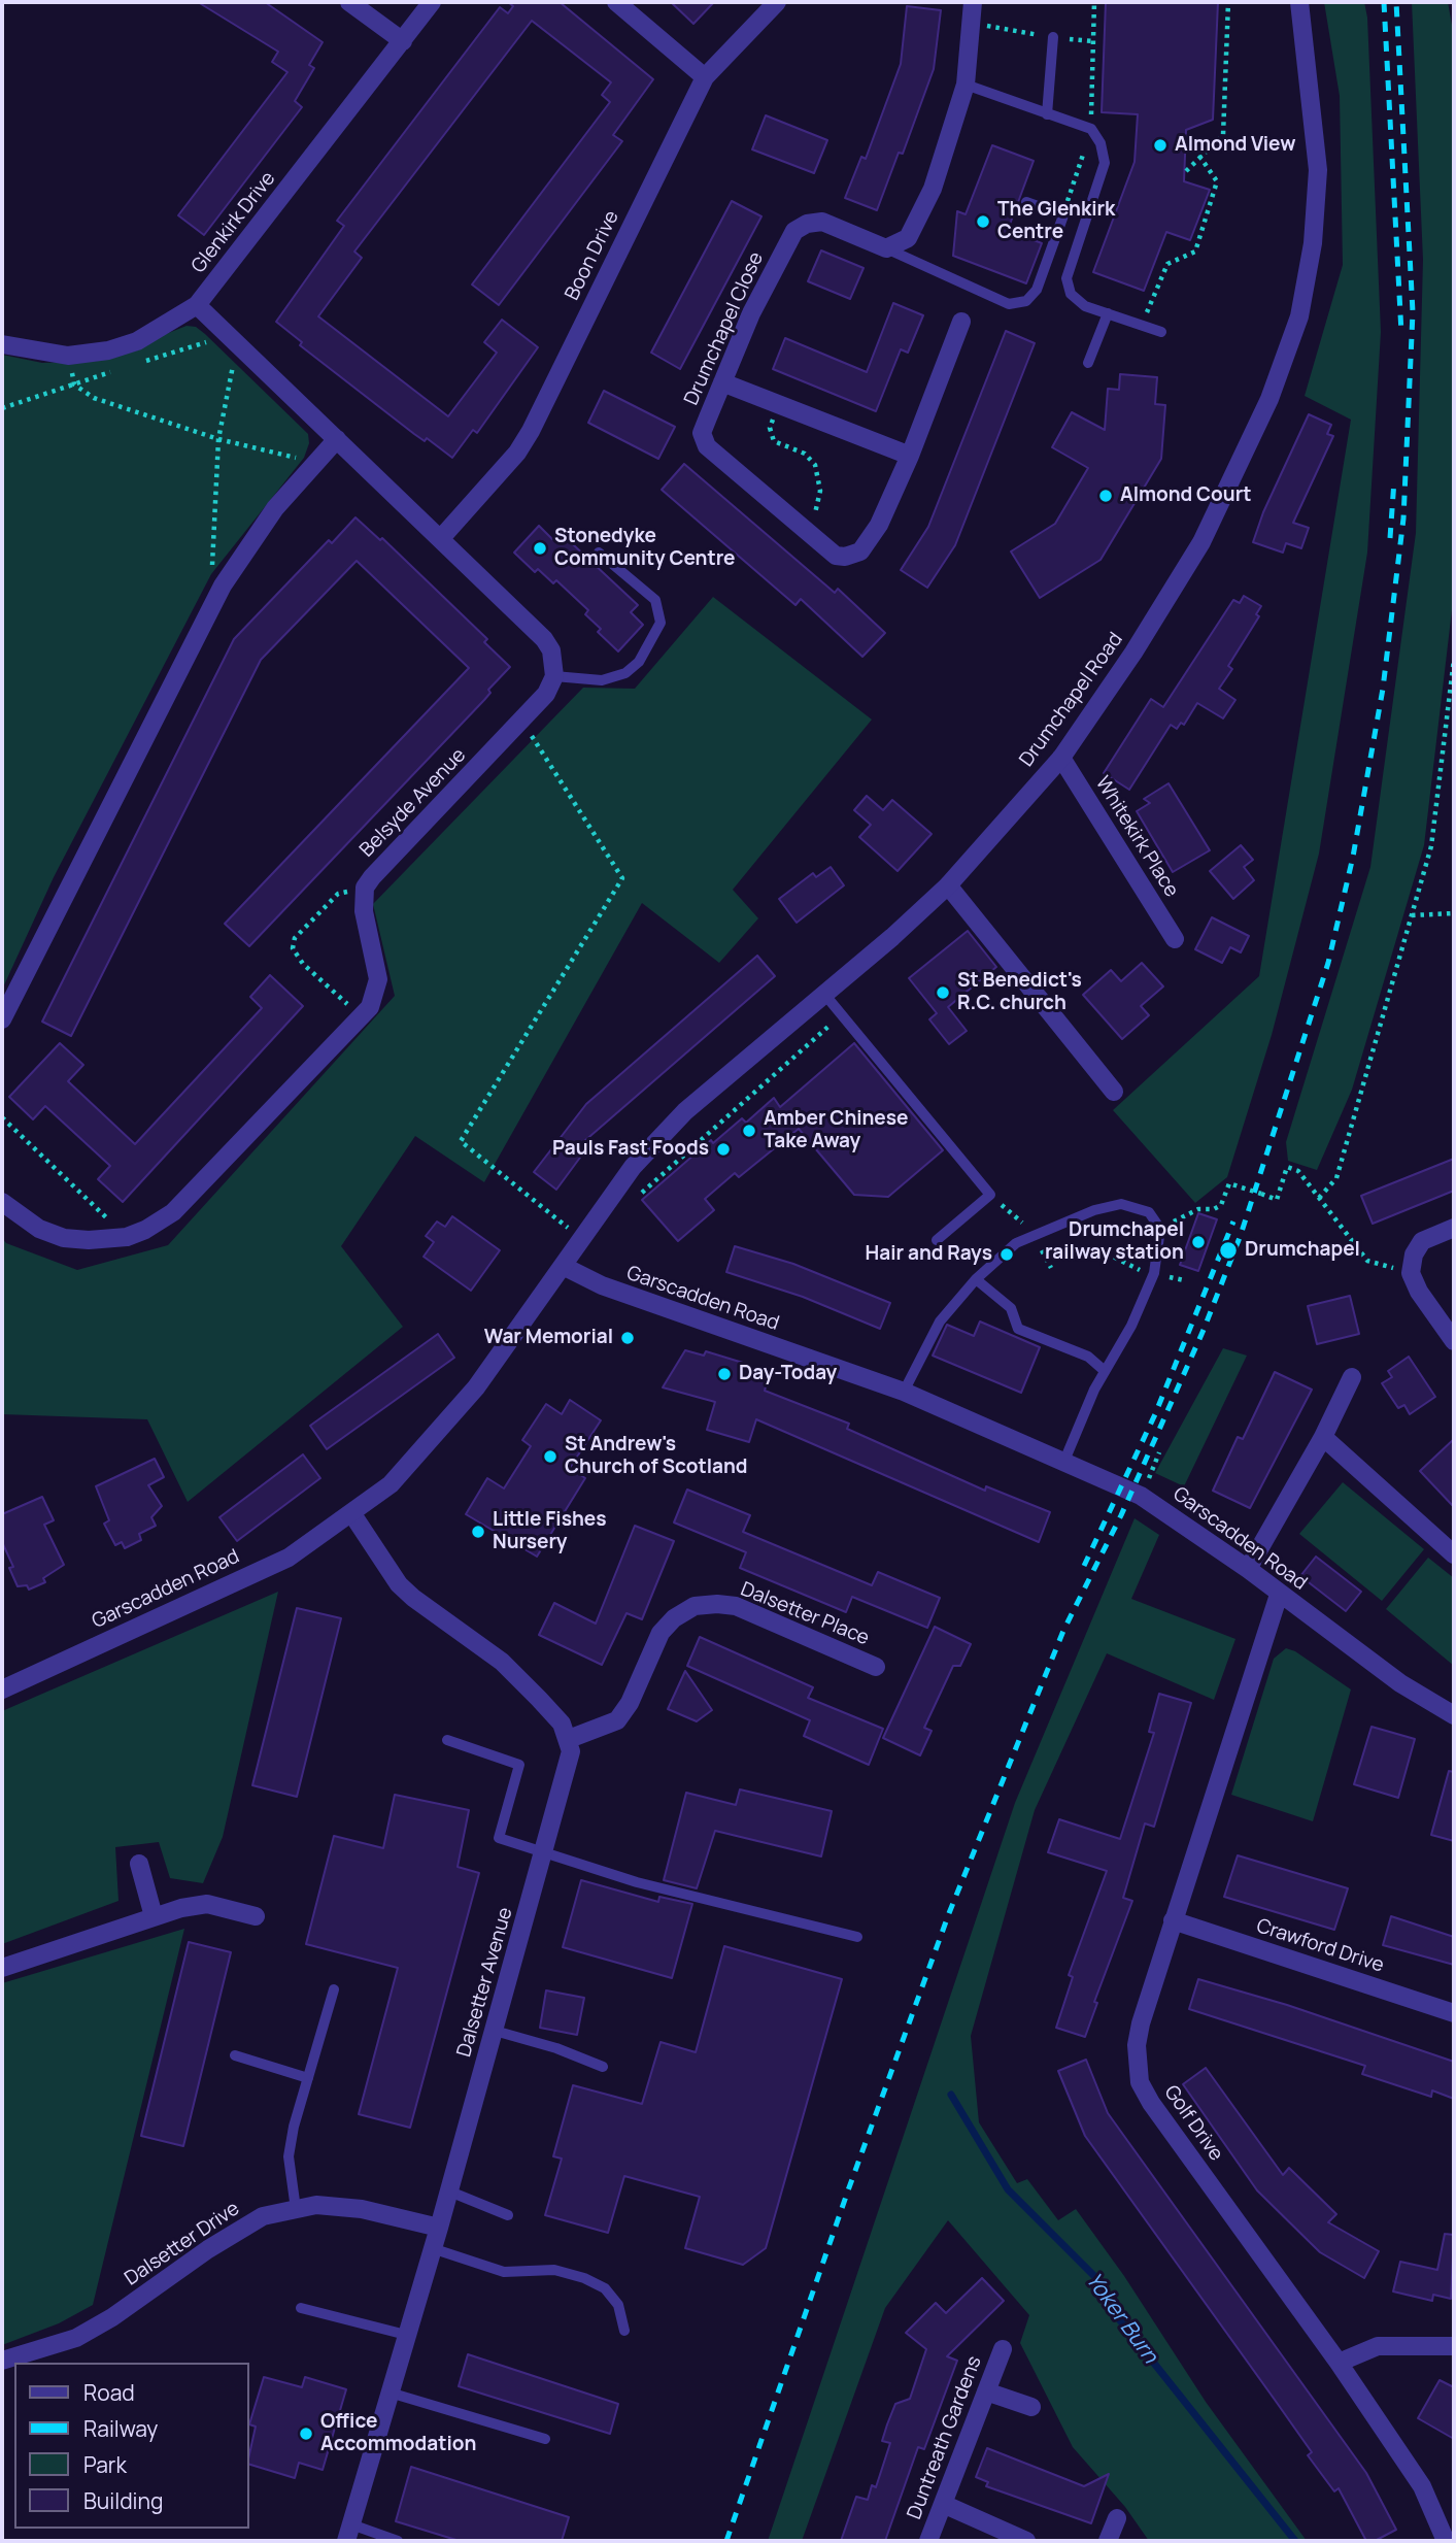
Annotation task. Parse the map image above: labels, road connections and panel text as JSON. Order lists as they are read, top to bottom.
{
  "streets": {
    "street": [
      "Glenkirk Drive",
      "Boon Drive",
      "Drumchapel Close",
      "Drumchapel Road",
      "Belsyde Avenue",
      "Whitekirk Place",
      "Garscadden Road",
      "Dalsetter Place",
      "Crawford Drive",
      "Dalsetter Avenue",
      "Golf Drive",
      "Dalsetter Drive",
      "Duntreath Gardens"
    ]
  },
  "crossings": [
    ["Drumchapel Road", "Whitekirk Place"],
    ["Drumchapel Road", "Garscadden Road"],
    ["Garscadden Road", "Golf Drive"],
    ["Dalsetter Place", "Dalsetter Avenue"],
    ["Crawford Drive", "Golf Drive"],
    ["Dalsetter Avenue", "Dalsetter Drive"]
  ],
  "water": ["Yoker Burn"],
  "places": [
    "Almond View",
    "The Glenkirk Centre",
    "Almond Court",
    "Stonedyke Community Centre",
    "St Benedict's R.C. church",
    "Amber Chinese Take Away",
    "Pauls Fast Foods",
    "Drumchapel railway station",
    "Drumchapel",
    "Hair and Rays",
    "War Memorial",
    "Day-Today",
    "St Andrew's Church of Scotland",
    "Little Fishes Nursery",
    "Office Accommodation"
  ],
  "legend": [
    "Road",
    "Railway",
    "Park",
    "Building"
  ]
}
